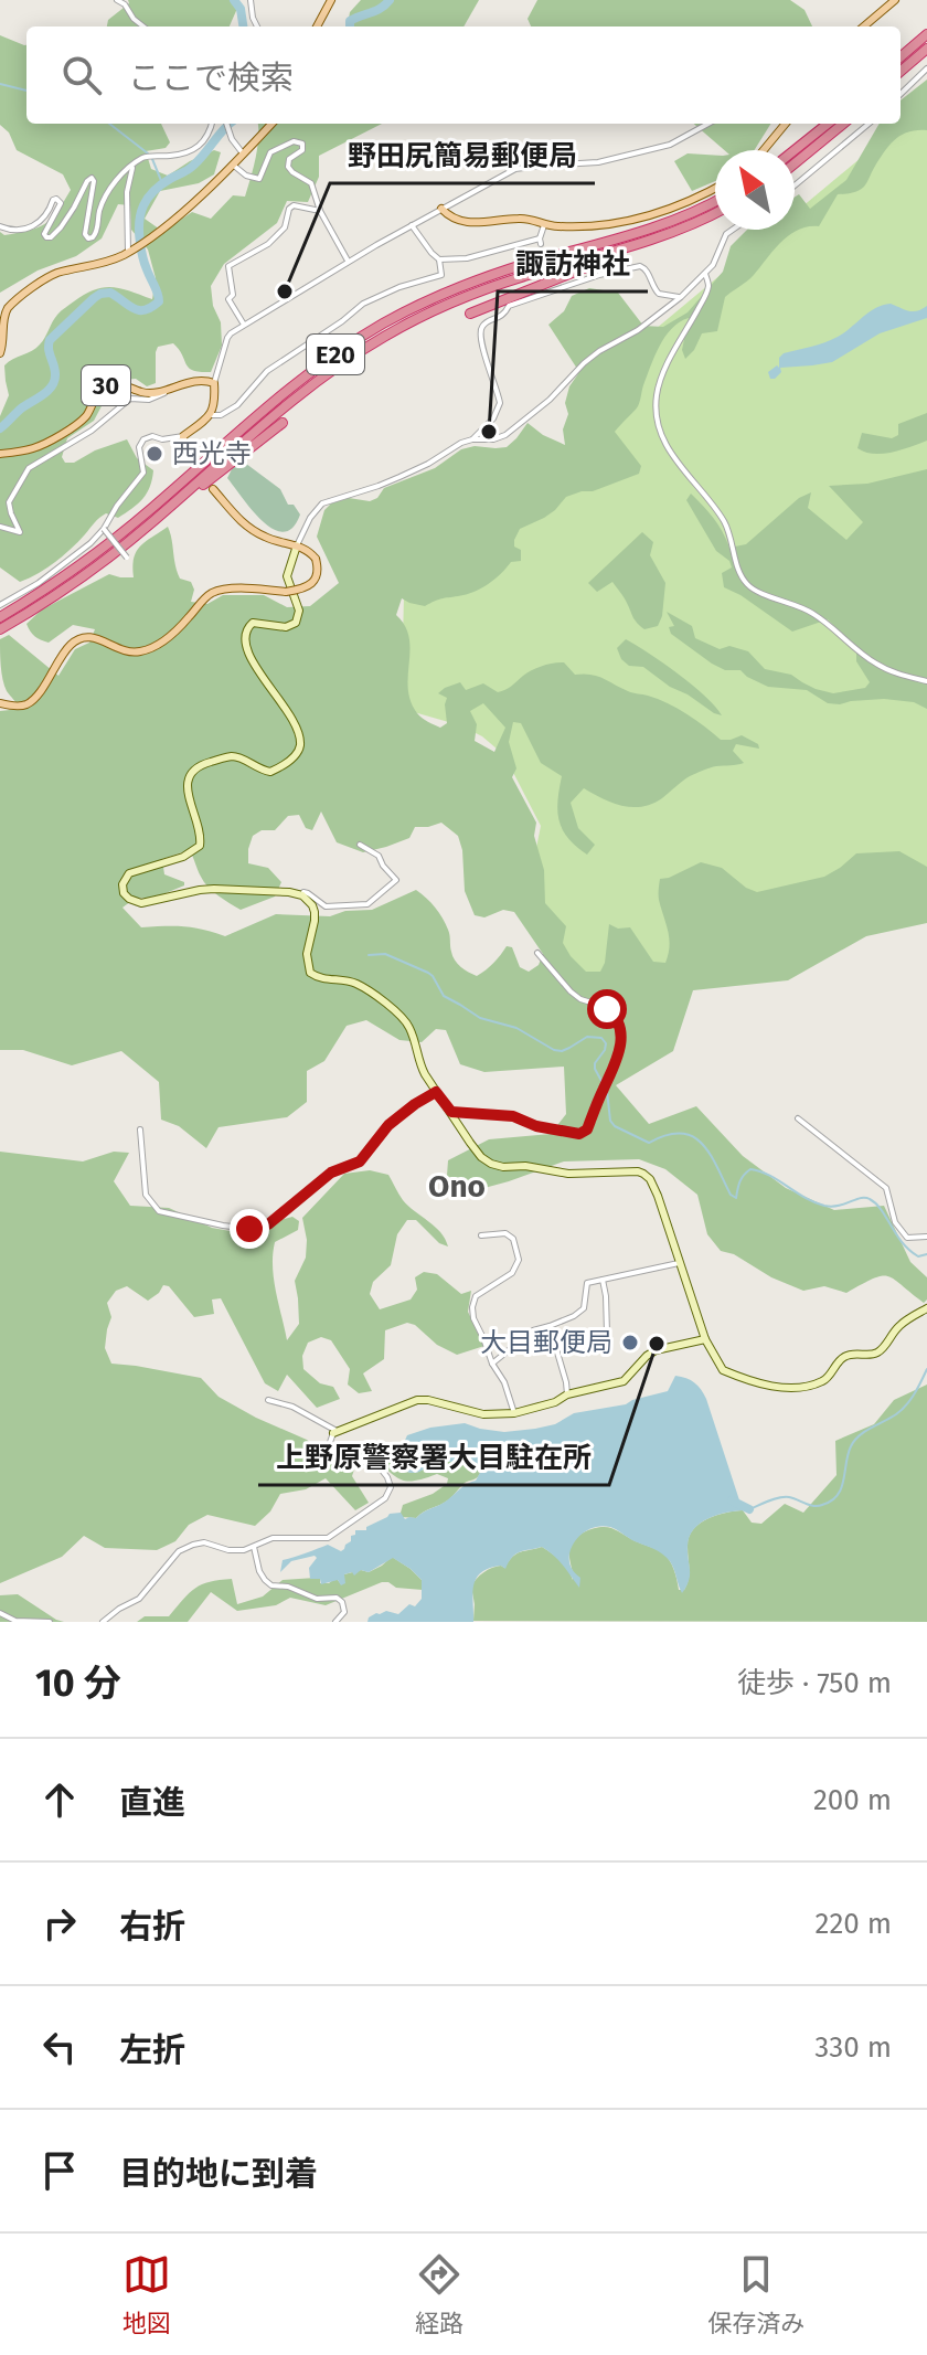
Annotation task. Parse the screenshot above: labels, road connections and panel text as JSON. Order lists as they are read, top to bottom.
{
  "streets": {
    "highway": ["E20"],
    "main road": ["30"]
  },
  "districts": ["Ono"],
  "places": [
    "野田尻簡易郵便局",
    "諏訪神社",
    "西光寺",
    "大目郵便局",
    "上野原警察署大目駐在所"
  ],
  "north": "top left",
  "page": {
    "search": "ここで検索",
    "heading": ["10 分", "徒歩 · 750 m"],
    "list": [
      ["直進", "200 m"],
      ["右折", "220 m"],
      ["左折", "330 m"],
      "目的地に到着"
    ],
    "nav": ["地図", "経路", "保存済み"]
  }
}
